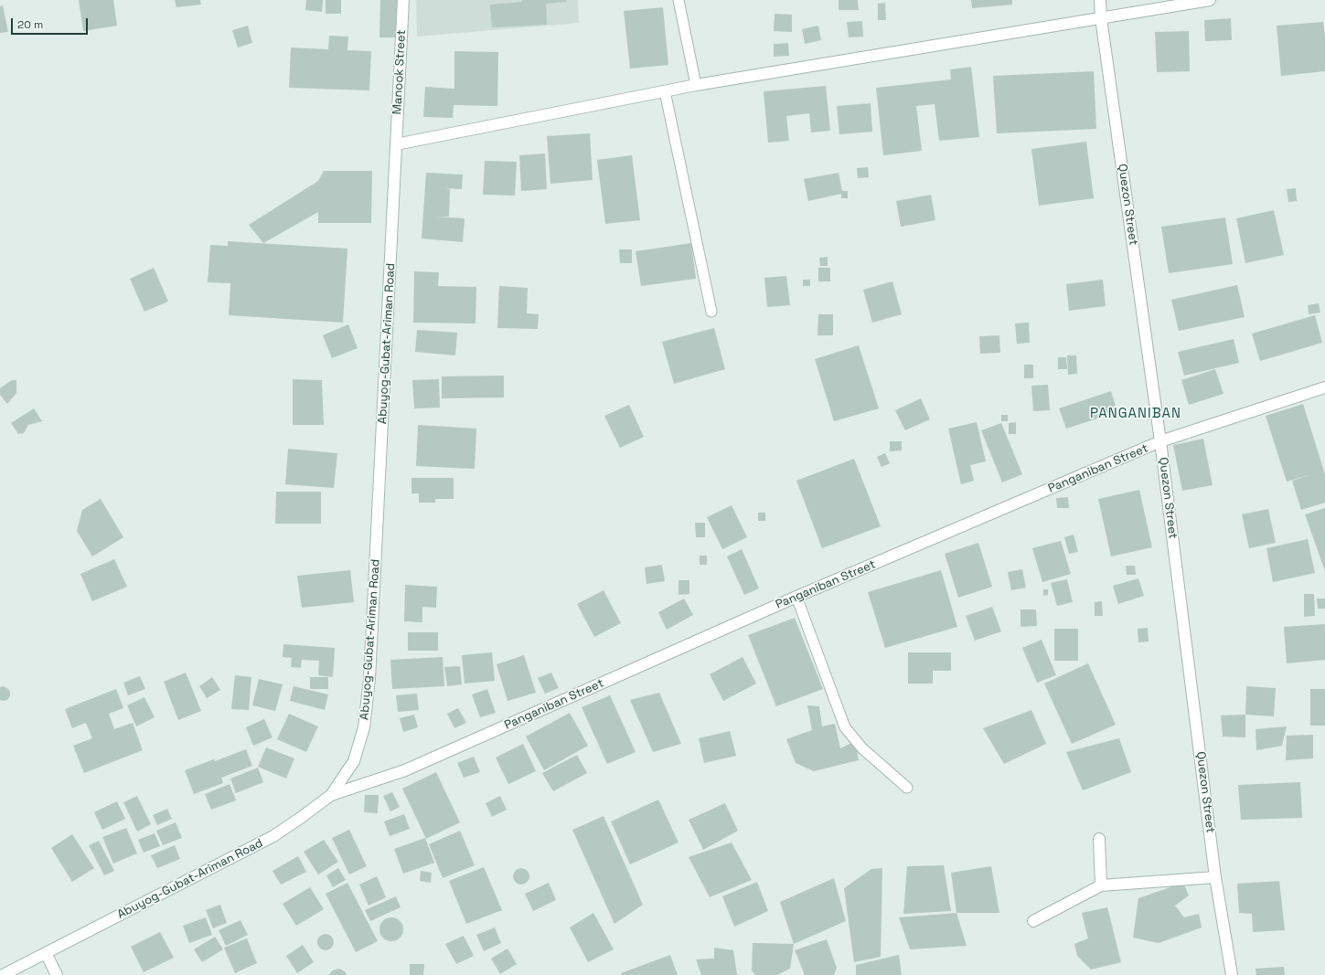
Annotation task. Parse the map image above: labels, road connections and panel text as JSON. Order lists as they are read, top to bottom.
{
  "streets": {
    "street": [
      "Manook Street",
      "Quezon Street",
      "Abuyog-Gubat-Ariman Road",
      "Panganiban Street"
    ]
  },
  "crossings": [
    ["Manook Street", "Abuyog-Gubat-Ariman Road"],
    ["Quezon Street", "Panganiban Street"],
    ["Abuyog-Gubat-Ariman Road", "Panganiban Street"]
  ],
  "districts": ["PANGANIBAN"],
  "scale_bar": "20 m"
}
